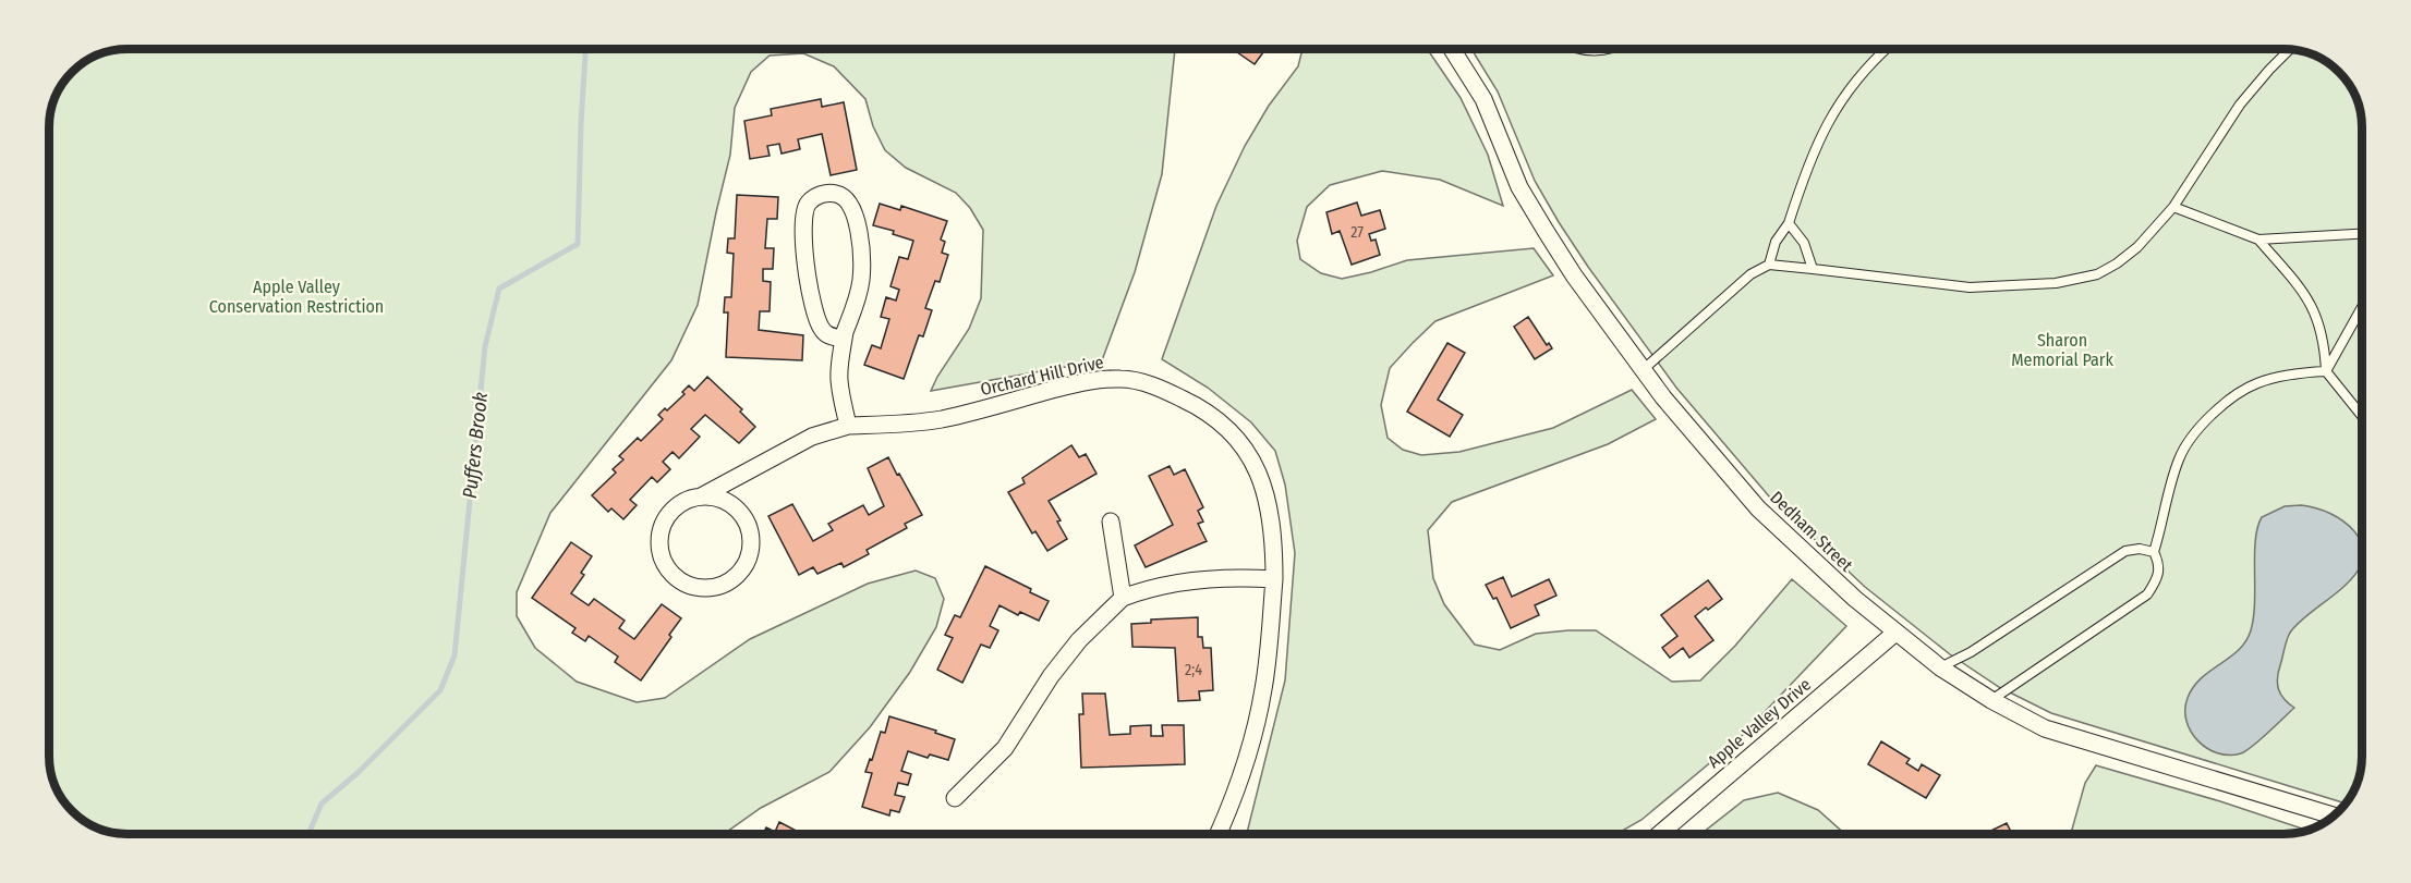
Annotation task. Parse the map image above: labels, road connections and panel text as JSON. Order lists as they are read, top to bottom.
{
  "streets": {
    "street": ["Orchard Hill Drive", "Dedham Street", "Apple Valley Drive"]
  },
  "crossings": [
    ["Dedham Street", "Apple Valley Drive"]
  ],
  "water": ["Puffers Brook"],
  "parks": ["Apple Valley Conservation Restriction", "Sharon Memorial Park"],
  "house_numbers": ["27", "2;4"]
}
